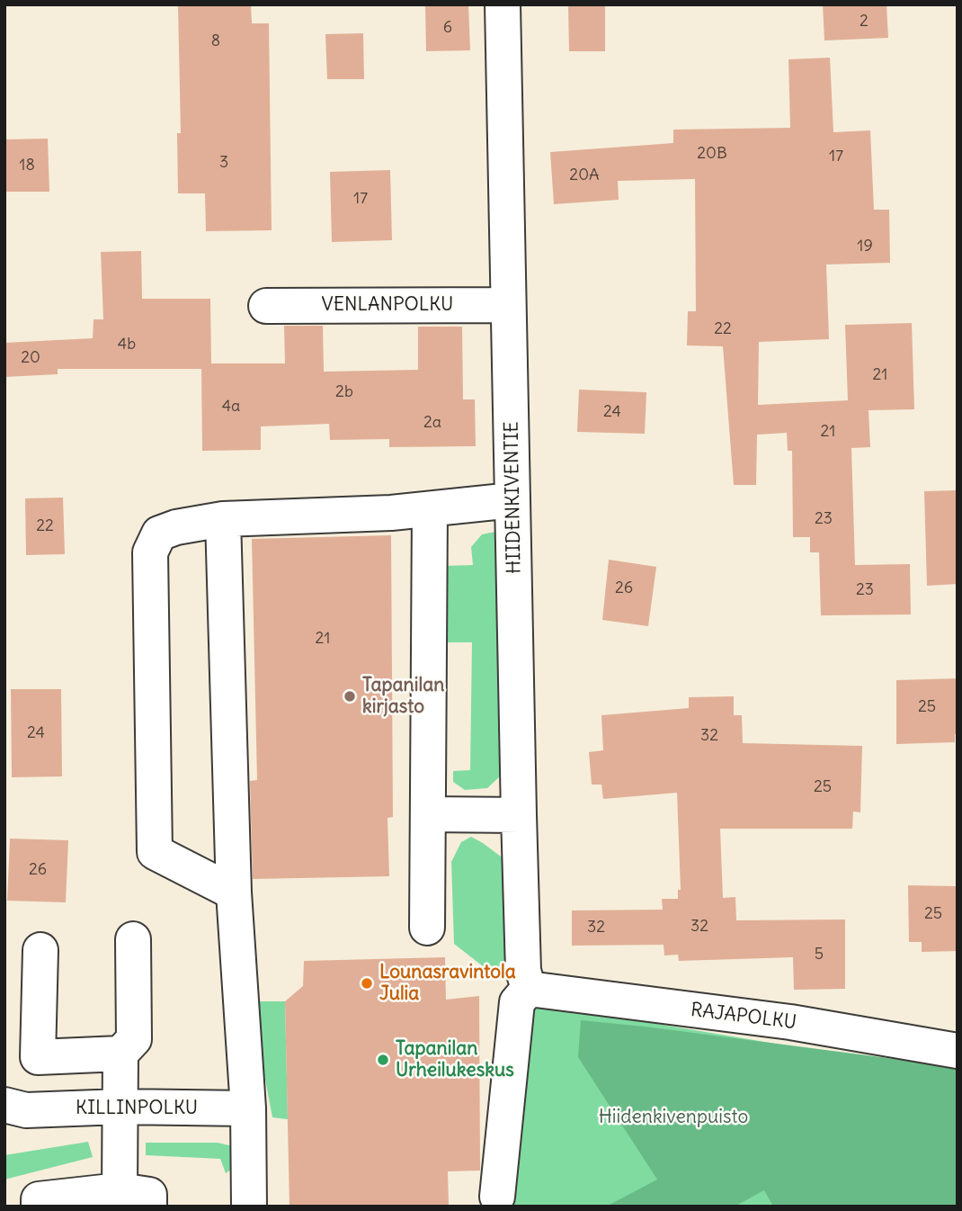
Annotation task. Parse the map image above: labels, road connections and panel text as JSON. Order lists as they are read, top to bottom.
{
  "streets": {
    "street": [
      "VENLANPOLKU",
      "HIIDENKIVENTIE",
      "RAJAPOLKU",
      "KILLINPOLKU"
    ]
  },
  "crossings": [
    ["VENLANPOLKU", "HIIDENKIVENTIE"],
    ["HIIDENKIVENTIE", "RAJAPOLKU"]
  ],
  "parks": ["Hiidenkivenpuisto"],
  "places": ["Tapanilan kirjasto", "Lounasravintola Julia", "Tapanilan Urheilukeskus"],
  "house_numbers": [
    "2",
    "6",
    "8",
    "20B",
    "17",
    "3",
    "18",
    "20A",
    "17",
    "19",
    "22",
    "4b",
    "20",
    "21",
    "2b",
    "4a",
    "24",
    "2a",
    "21",
    "23",
    "22",
    "26",
    "23",
    "21",
    "25",
    "24",
    "32",
    "25",
    "26",
    "25",
    "32",
    "32",
    "5"
  ]
}
